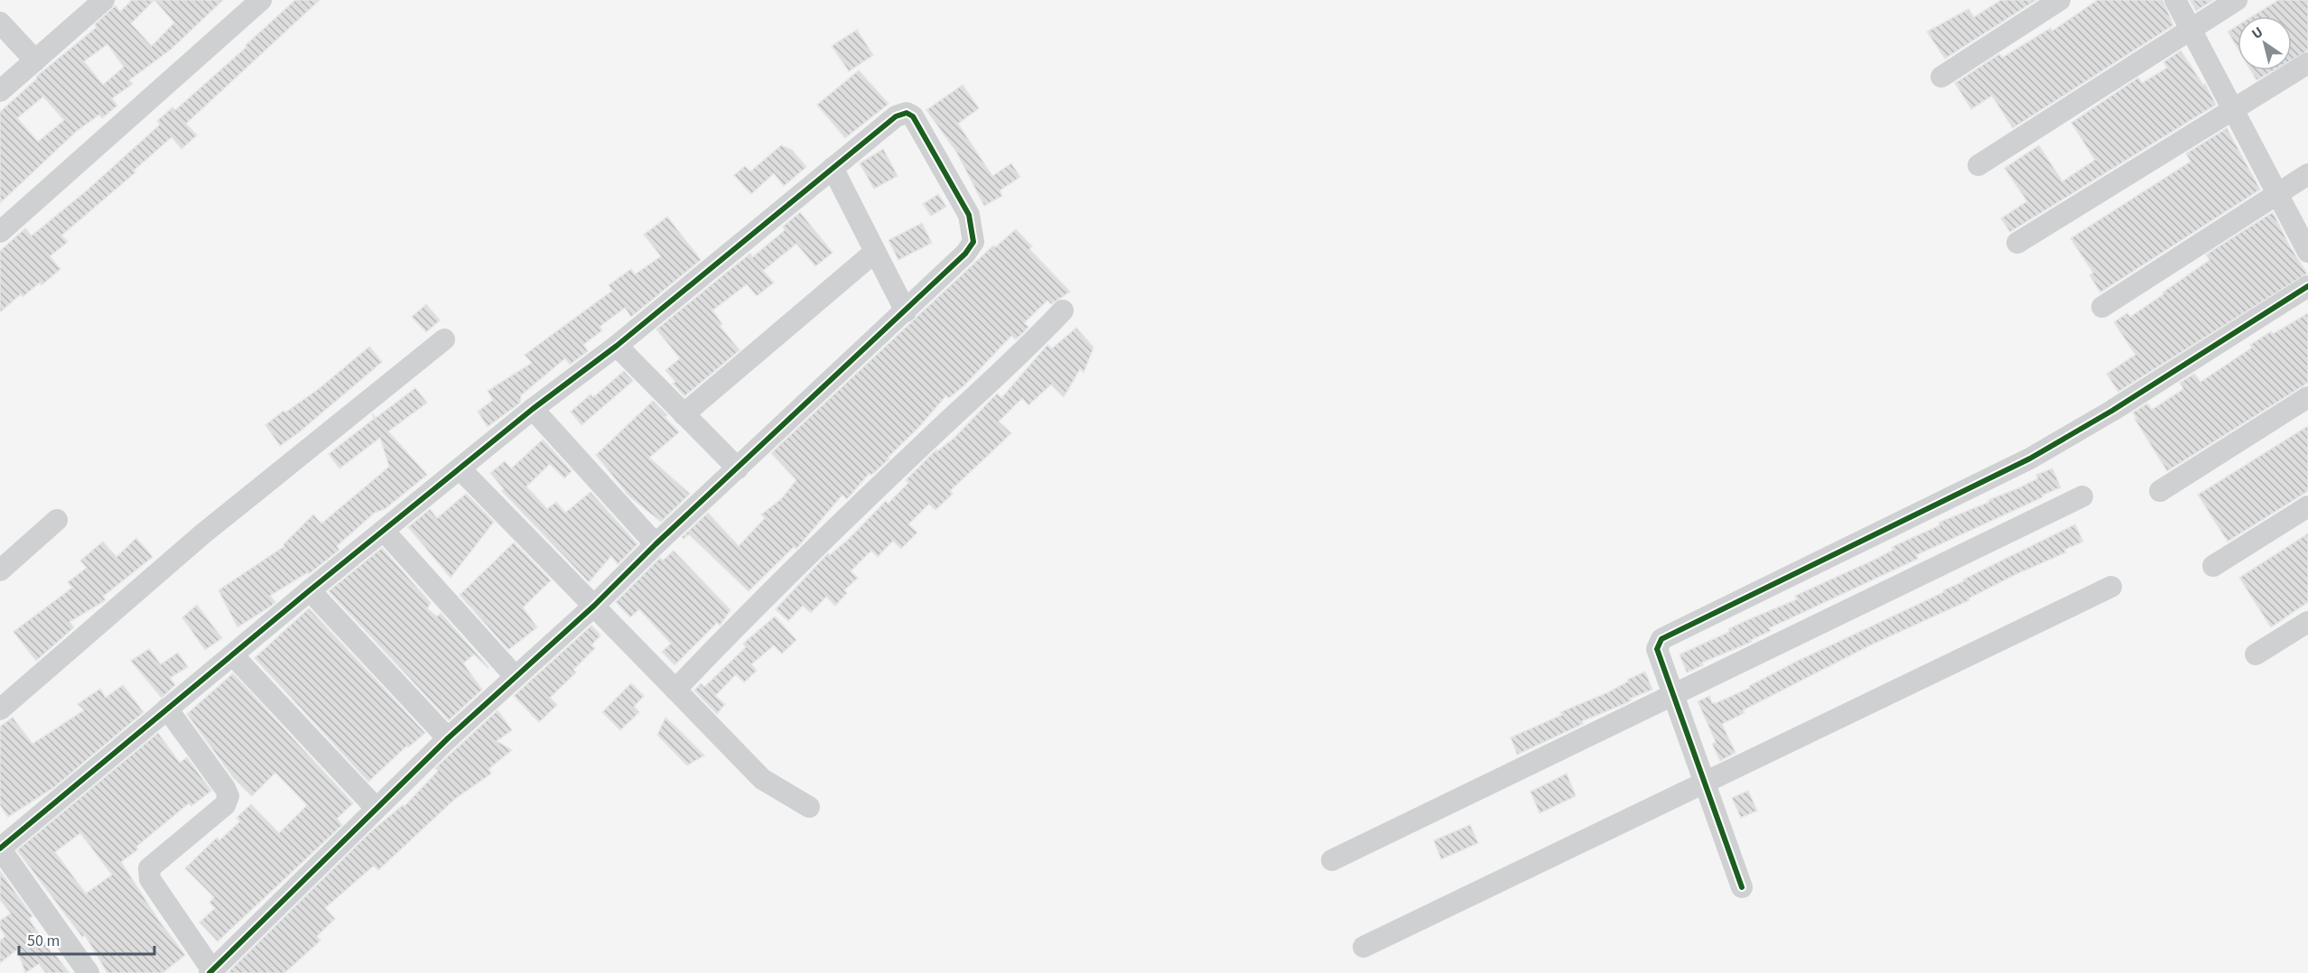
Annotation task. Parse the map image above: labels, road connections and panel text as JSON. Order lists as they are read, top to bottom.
{
  "scale_bar": "50 m",
  "north": "top left"
}
